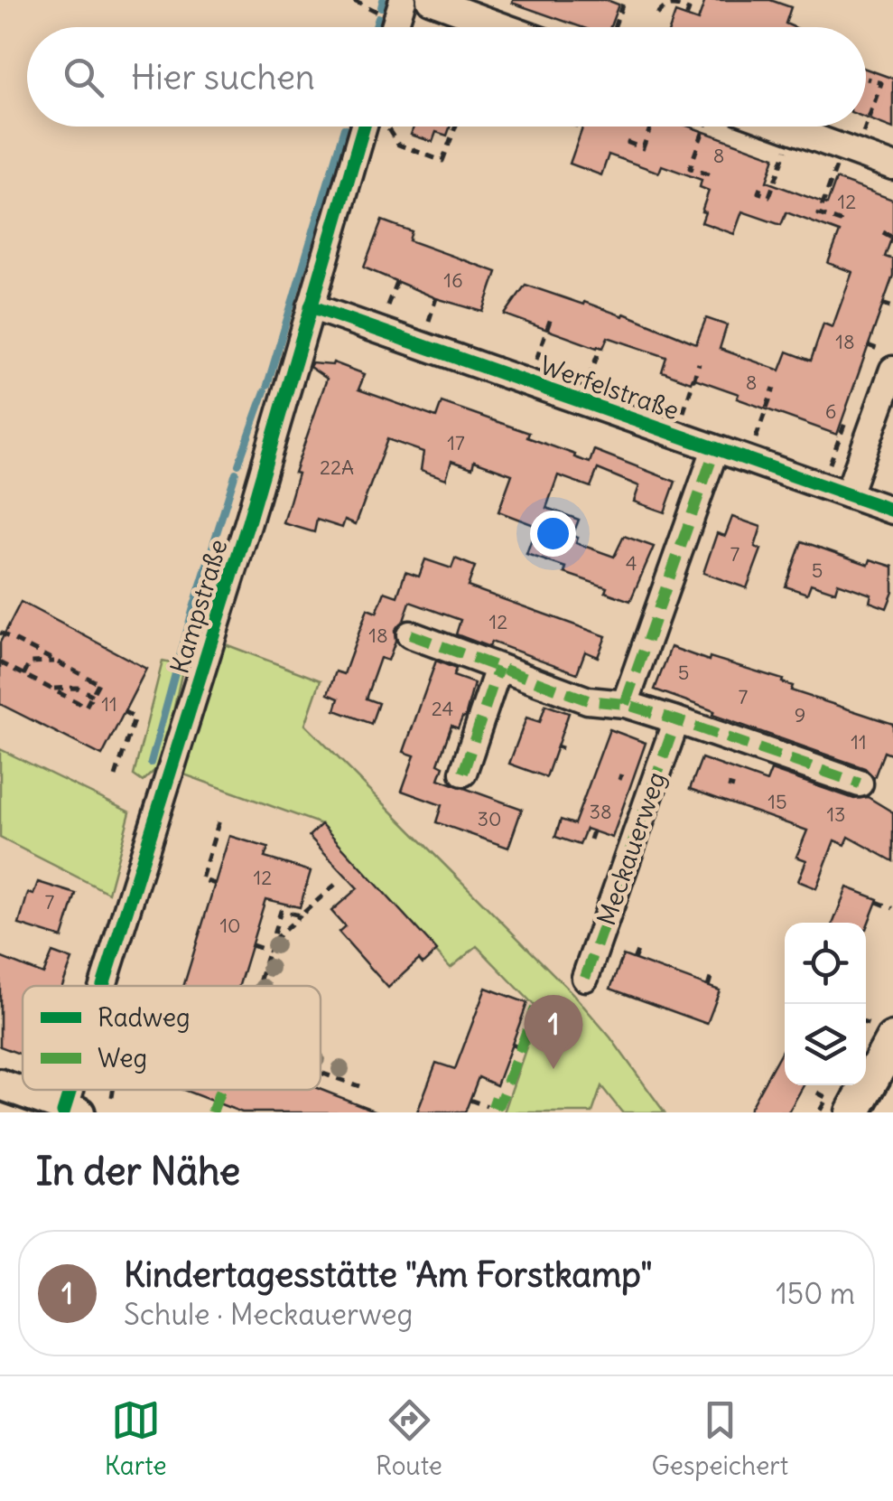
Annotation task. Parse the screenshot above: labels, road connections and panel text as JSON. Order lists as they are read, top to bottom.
{
  "streets": {
    "street": ["Werfelstraße", "Kampstraße", "Meckauerweg"]
  },
  "crossings": [
    ["Werfelstraße", "Kampstraße"]
  ],
  "house_numbers": [
    "8",
    "12",
    "16",
    "18",
    "8",
    "6",
    "17",
    "22A",
    "7",
    "4",
    "5",
    "12",
    "18",
    "5",
    "7",
    "11",
    "24",
    "9",
    "11",
    "15",
    "38",
    "13",
    "30",
    "12",
    "7",
    "10"
  ],
  "legend": ["Radweg", "Weg"],
  "page": {
    "search": "Hier suchen",
    "pins": "1",
    "heading": "In der Nähe",
    "list": [
      {
        "mark": "1",
        "name": "Kindertagesstätte \"Am Forstkamp\"",
        "note": "Schule · Meckauerweg",
        "value": "150 m"
      }
    ],
    "nav": ["Karte", "Route", "Gespeichert"]
  }
}
